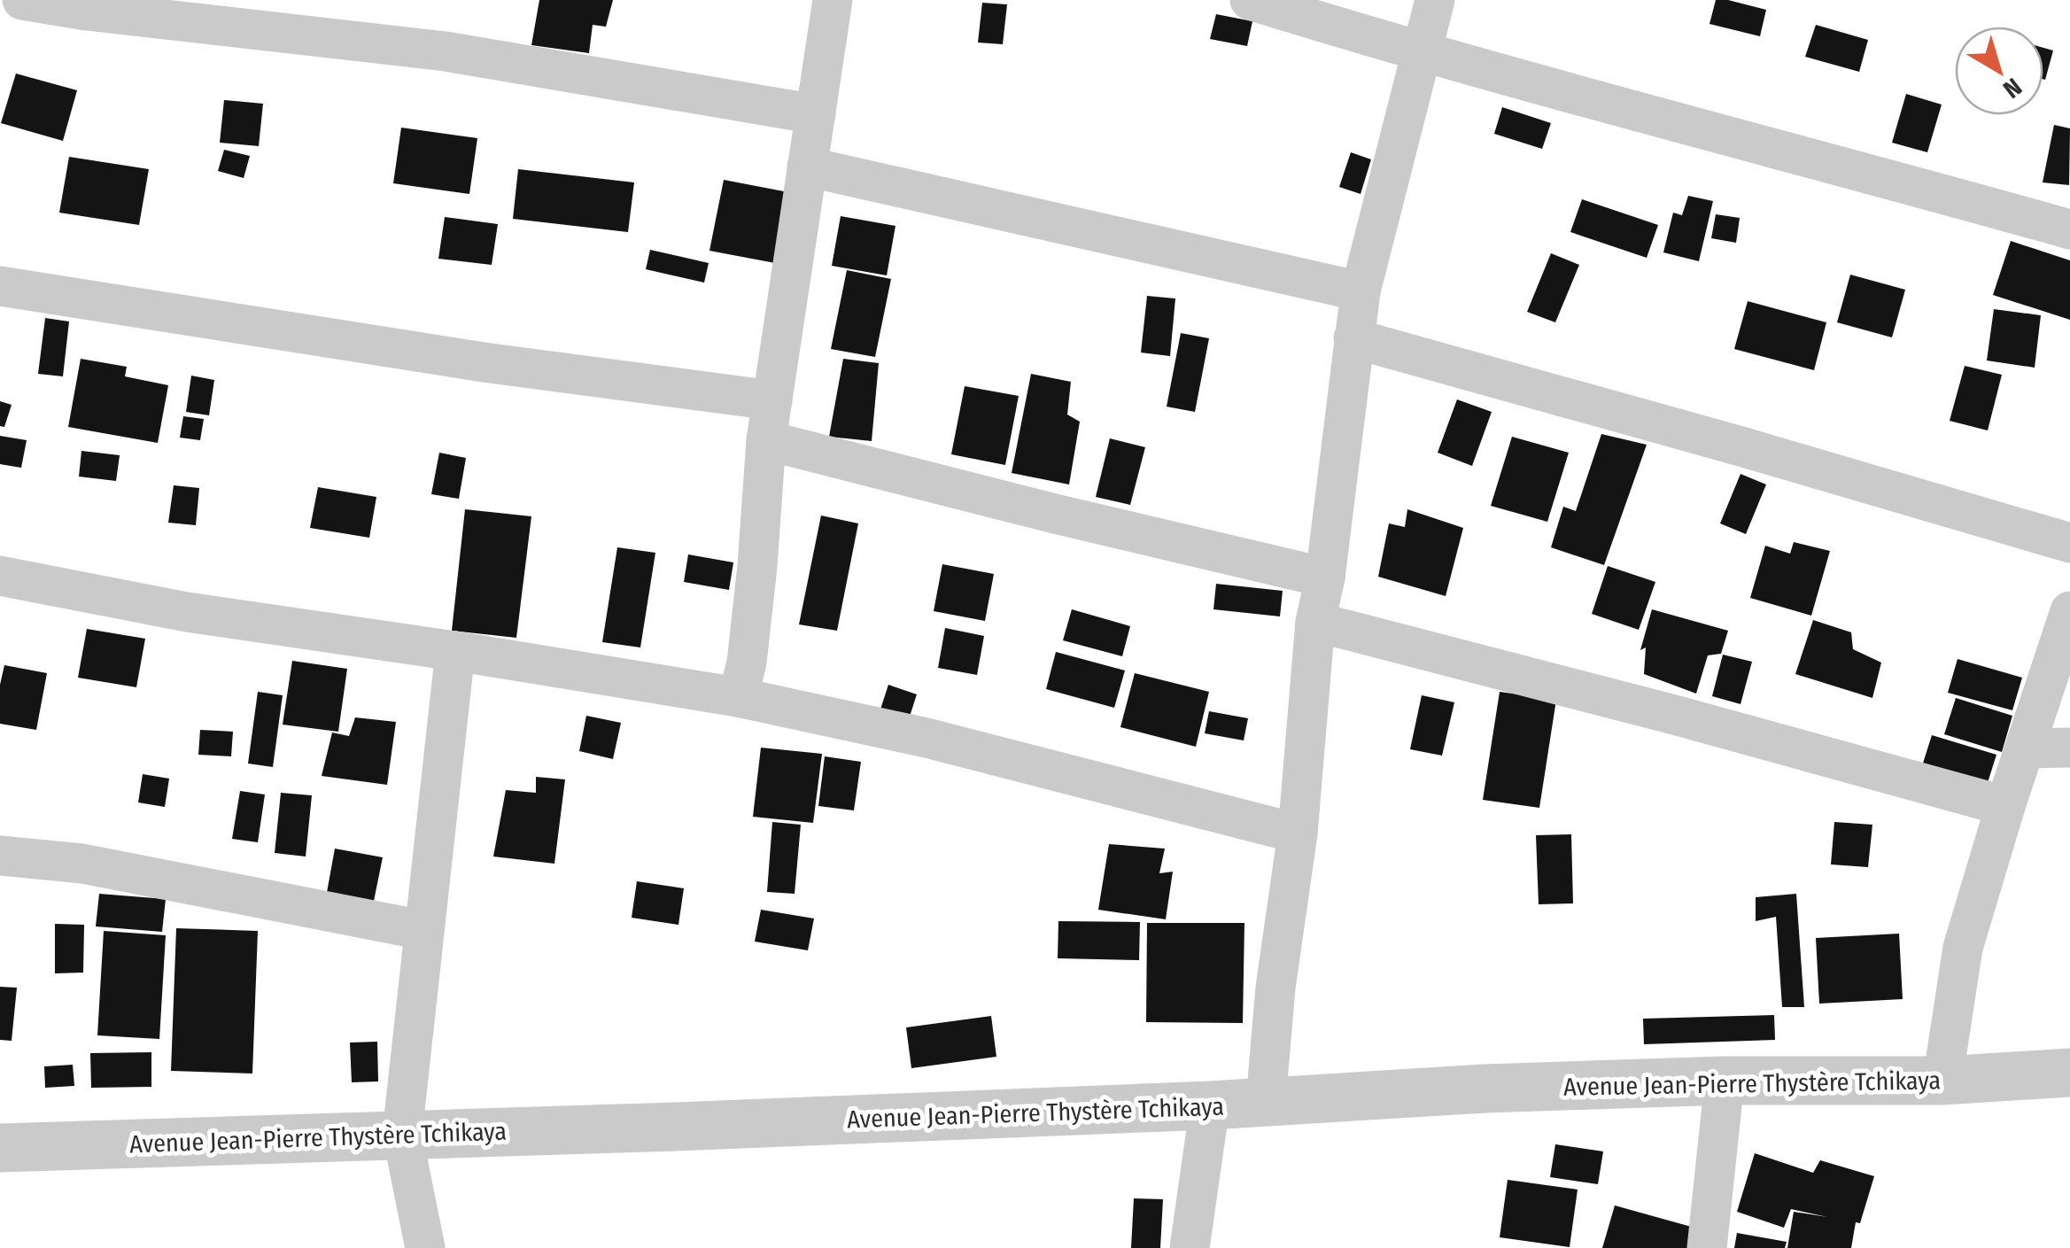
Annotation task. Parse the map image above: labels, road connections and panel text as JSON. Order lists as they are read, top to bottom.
{
  "streets": {
    "street": ["Avenue Jean-Pierre Thystère Tchikaya"]
  },
  "north": "bottom right"
}
